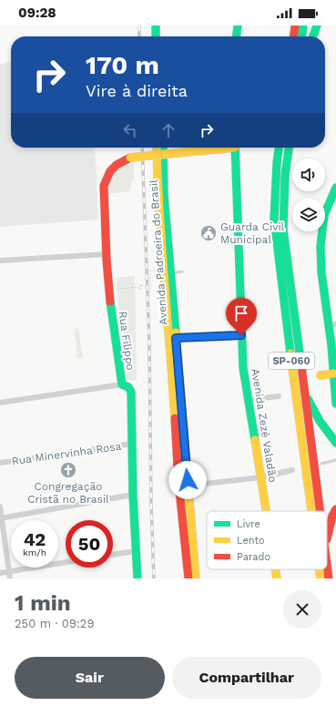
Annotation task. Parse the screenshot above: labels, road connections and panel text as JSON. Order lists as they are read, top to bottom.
{
  "streets": {
    "main road": [
      "Avenida Padroeira do Brasil",
      "Rua Filippo",
      "SP-060",
      "Avenida Zezé Valadão"
    ],
    "street": ["Rua Minervinha Rosa"]
  },
  "crossings": [
    ["Rua Filippo", "Rua Minervinha Rosa"]
  ],
  "places": {
    "public building": ["Guarda Civil Municipal"],
    "church": ["Congregação Cristã no Brasil"]
  },
  "legend": ["Livre", "Lento", "Parado"],
  "page": {
    "status": "09:28",
    "turn": ["170 m", "Vire à direita"],
    "speed": "42 km/h",
    "limit": "50",
    "heading": ["1 min", "250 m · 09:29"],
    "buttons": ["Sair", "Compartilhar"]
  }
}
